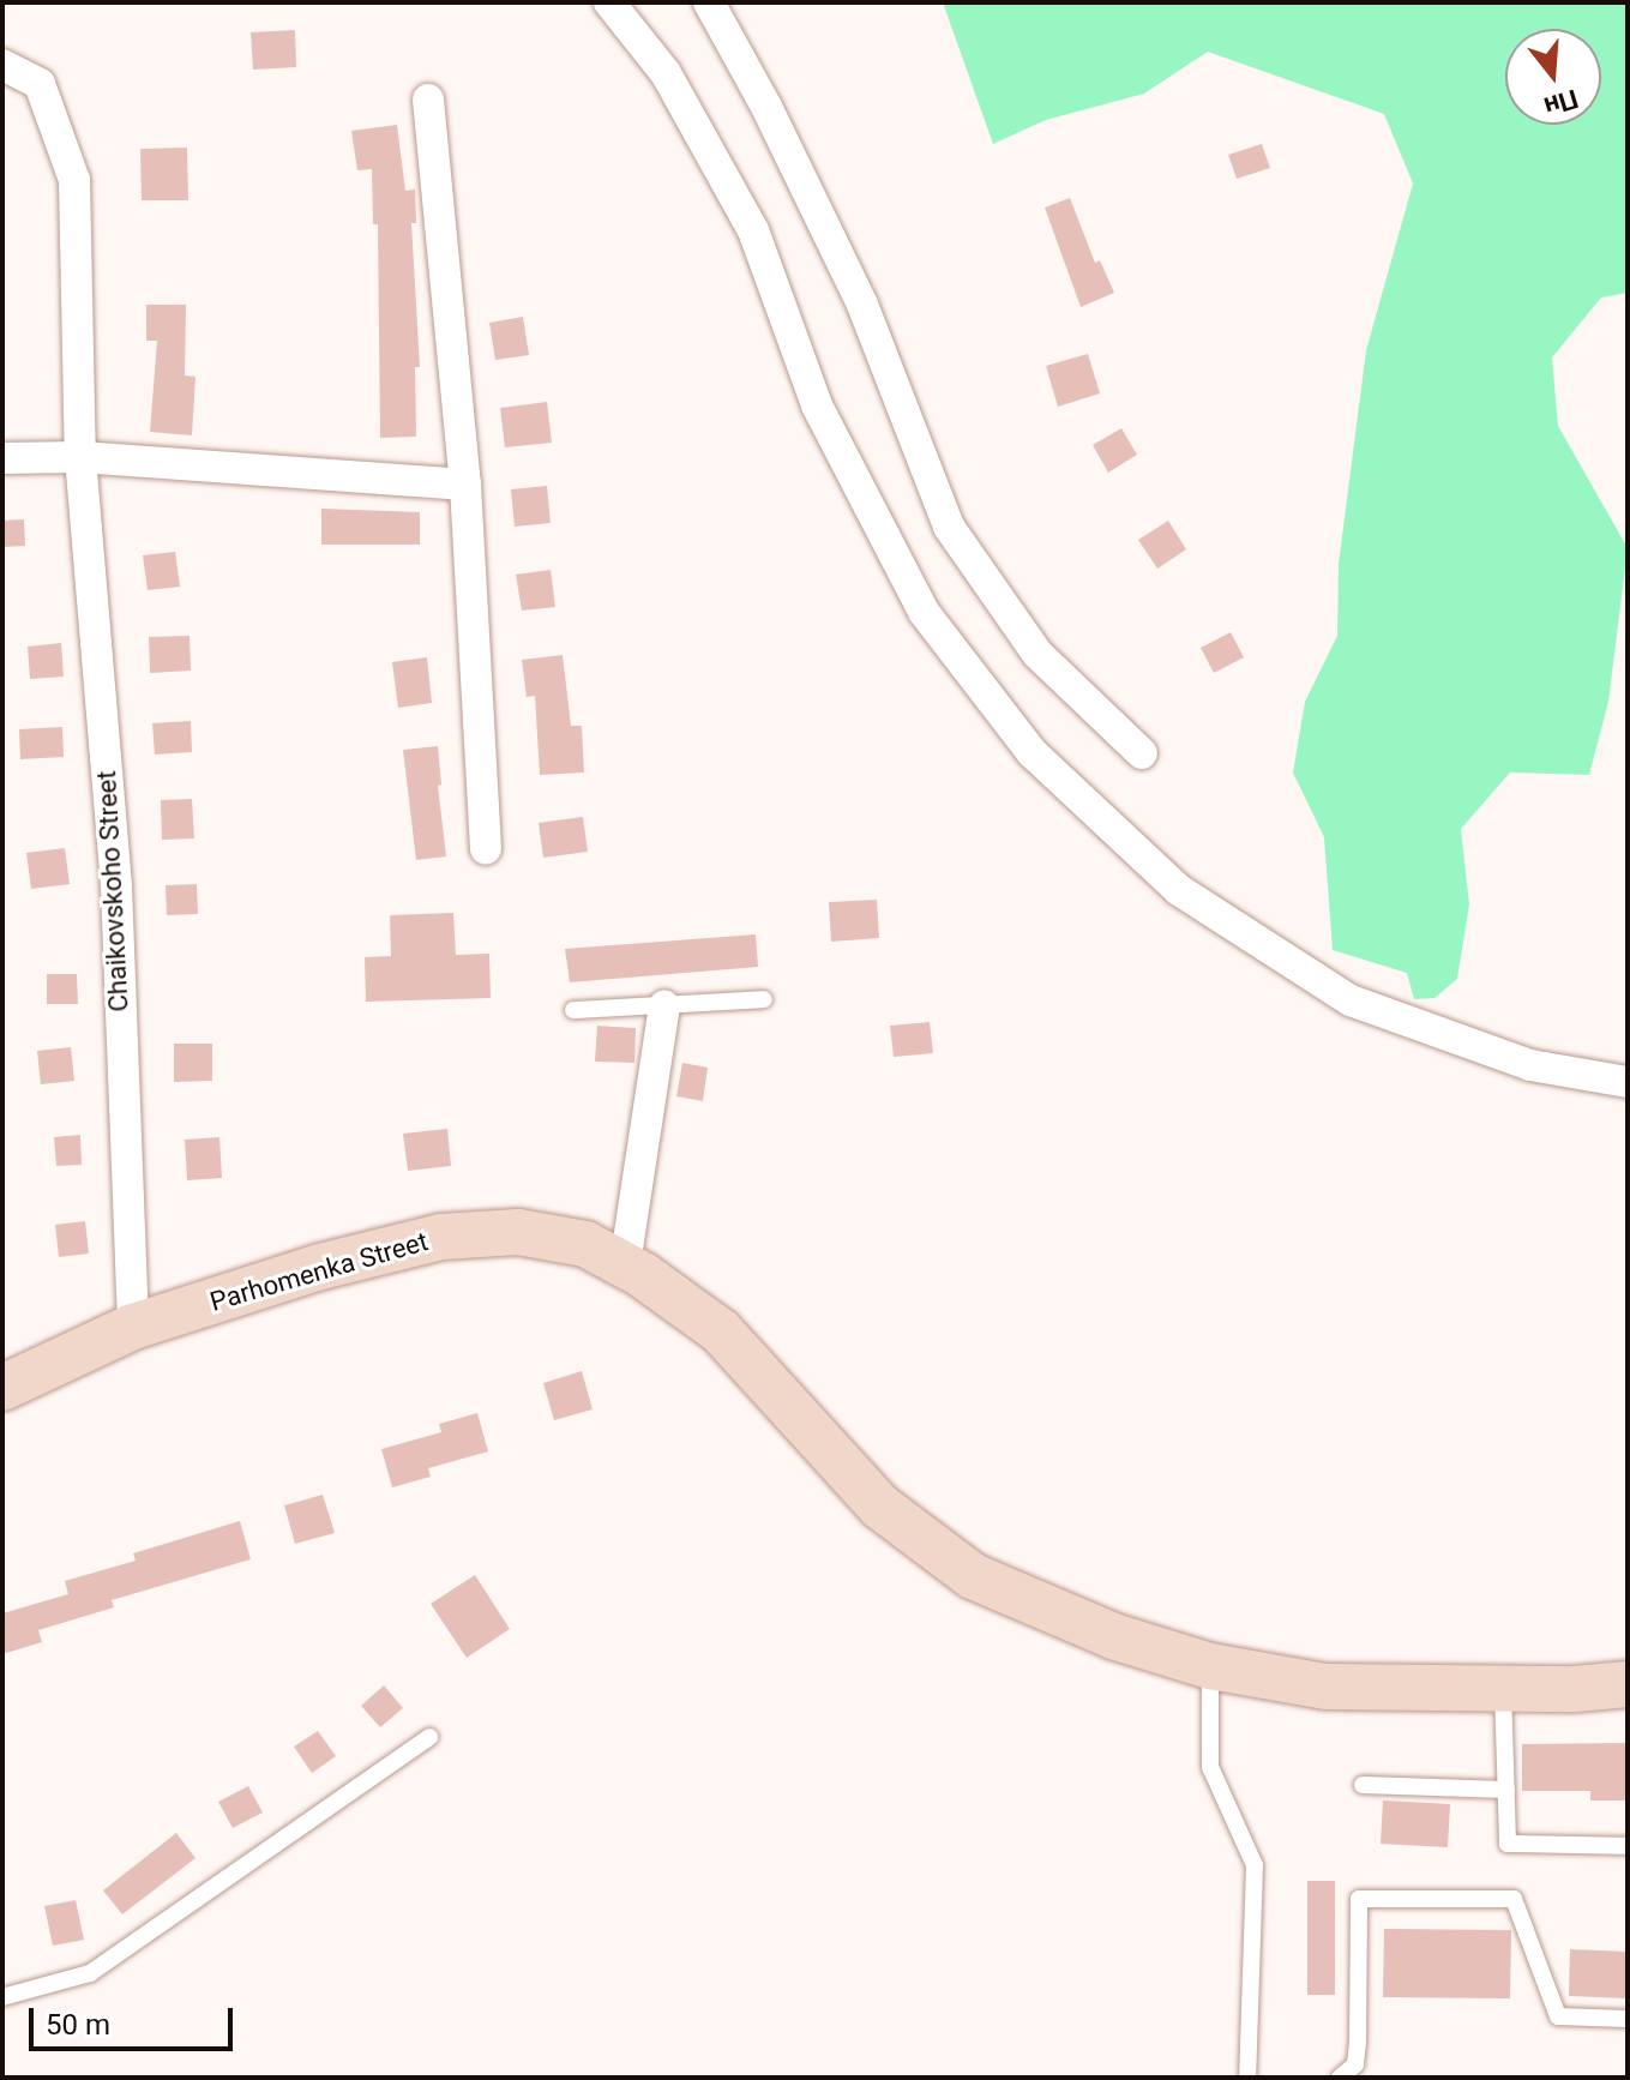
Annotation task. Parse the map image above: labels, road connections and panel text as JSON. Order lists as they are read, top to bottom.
{
  "streets": {
    "main road": ["Parhomenka Street"],
    "street": ["Chaikovskoho Street"]
  },
  "crossings": [
    ["Chaikovskoho Street", "Parhomenka Street"]
  ],
  "scale_bar": "50 m",
  "north": "bottom"
}
